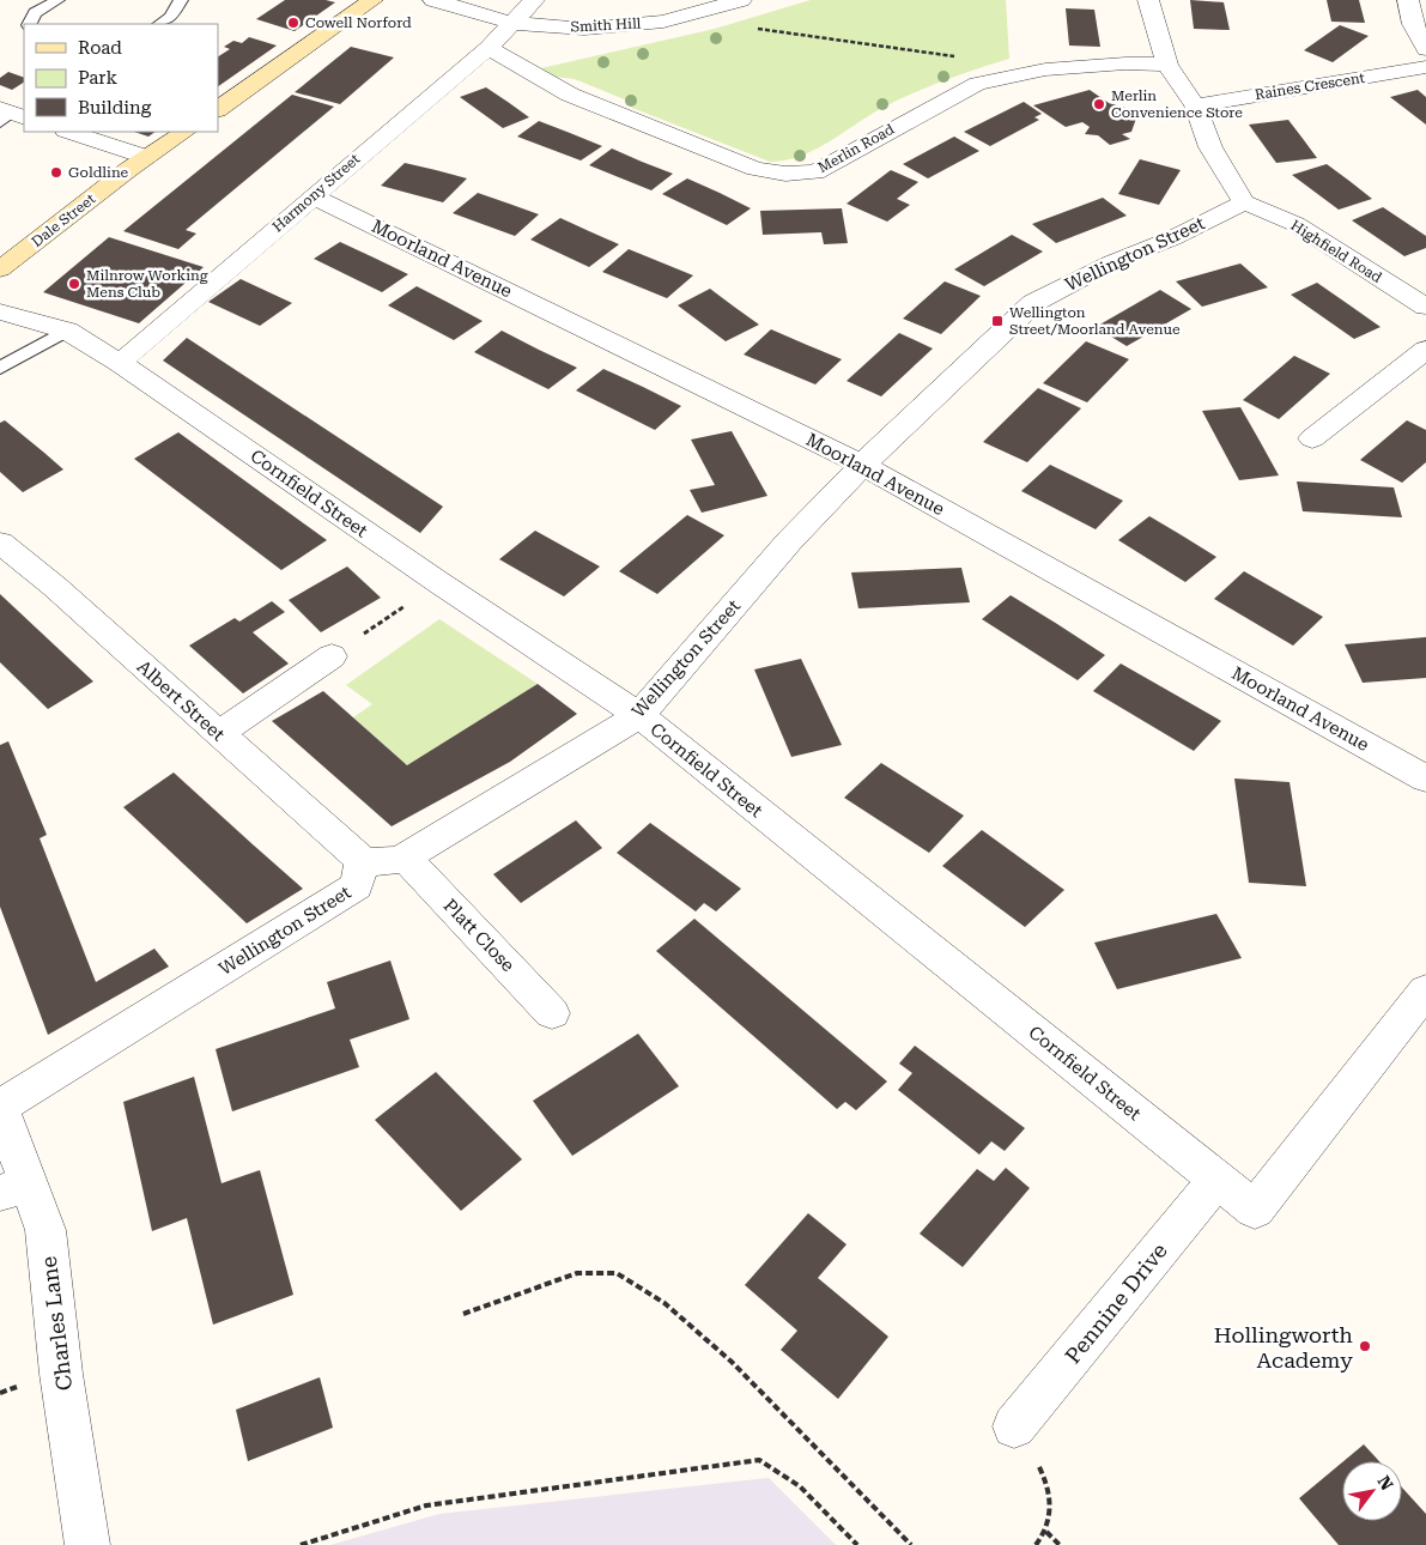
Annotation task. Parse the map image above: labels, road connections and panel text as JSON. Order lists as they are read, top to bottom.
{
  "streets": {
    "street": [
      "Smith Hill",
      "Raines Crescent",
      "Merlin Road",
      "Harmony Street",
      "Dale Street",
      "Highfield Road",
      "Wellington Street",
      "Moorland Avenue",
      "Cornfield Street",
      "Albert Street",
      "Platt Close",
      "Pennine Drive",
      "Charles Lane"
    ]
  },
  "crossings": [
    ["Smith Hill", "Harmony Street"],
    ["Merlin Road", "Harmony Street"],
    ["Harmony Street", "Moorland Avenue"],
    ["Harmony Street", "Cornfield Street"],
    ["Highfield Road", "Wellington Street"],
    ["Wellington Street", "Moorland Avenue"],
    ["Wellington Street", "Cornfield Street"],
    ["Wellington Street", "Albert Street"],
    ["Wellington Street", "Platt Close"],
    ["Wellington Street", "Charles Lane"],
    ["Cornfield Street", "Pennine Drive"]
  ],
  "places": {
    "other": [
      "Cowell Norford",
      "Merlin Convenience Store",
      "Goldline",
      "Milnrow Working Mens Club",
      "Hollingworth Academy"
    ],
    "transit": ["Wellington Street/Moorland Avenue"]
  },
  "legend": ["Road", "Park", "Building"],
  "north": "top right"
}
